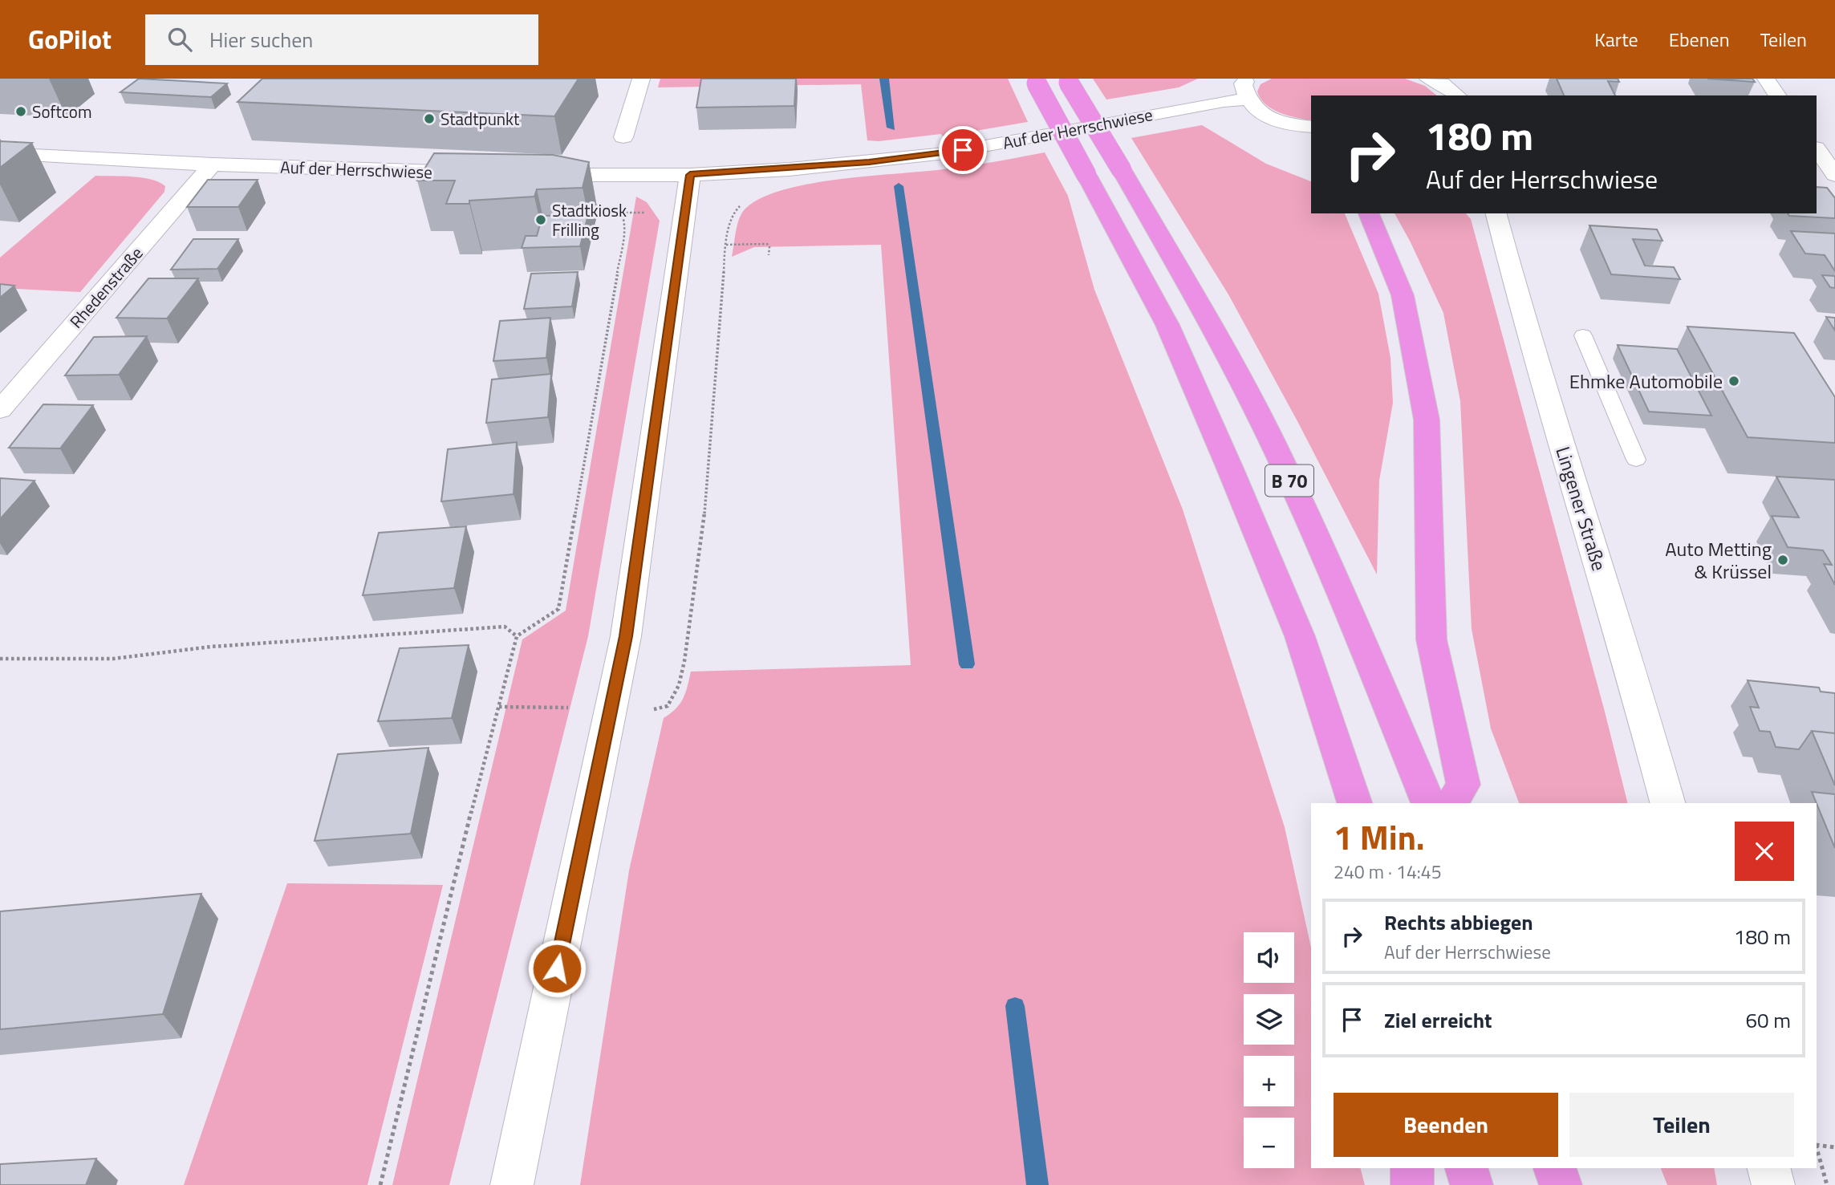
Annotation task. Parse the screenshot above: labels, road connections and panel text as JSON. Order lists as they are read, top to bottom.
{
  "streets": {
    "highway": ["B 70"],
    "street": ["Auf der Herrschwiese", "Rhedenstraße", "Lingener Straße"]
  },
  "crossings": [
    ["Auf der Herrschwiese", "Rhedenstraße"]
  ],
  "places": [
    "Softcom",
    "Stadtpunkt",
    "Stadtkiosk Frilling",
    "Ehmke Automobile",
    "Auto Metting & Krüssel"
  ],
  "page": {
    "header": "GoPilot",
    "search": "Hier suchen",
    "nav": ["Karte", "Ebenen", "Teilen"],
    "turn": ["180 m", "Auf der Herrschwiese"],
    "heading": ["1 Min.", "240 m · 14:45"],
    "list": [
      {
        "name": "Rechts abbiegen",
        "note": "Auf der Herrschwiese",
        "value": "180 m"
      },
      {
        "name": "Ziel erreicht",
        "value": "60 m"
      }
    ],
    "map_buttons": ["+", "−"],
    "buttons": ["Beenden", "Teilen"]
  }
}
